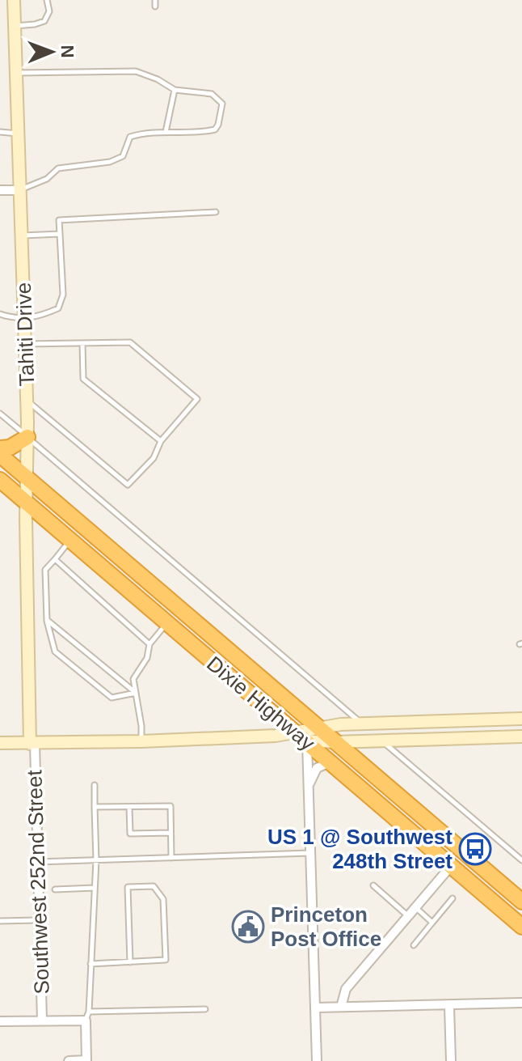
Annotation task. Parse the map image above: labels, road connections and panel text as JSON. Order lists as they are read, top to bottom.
{
  "streets": {
    "highway": ["Dixie Highway"],
    "main road": ["Tahiti Drive", "Southwest 252nd Street"]
  },
  "crossings": [
    ["Tahiti Drive", "Dixie Highway"],
    ["Tahiti Drive", "Southwest 252nd Street"],
    ["Dixie Highway", "Southwest 252nd Street"]
  ],
  "places": {
    "bus stop": ["US 1 @ Southwest 248th Street"],
    "public building": ["Princeton Post Office"]
  },
  "north": "right"
}
